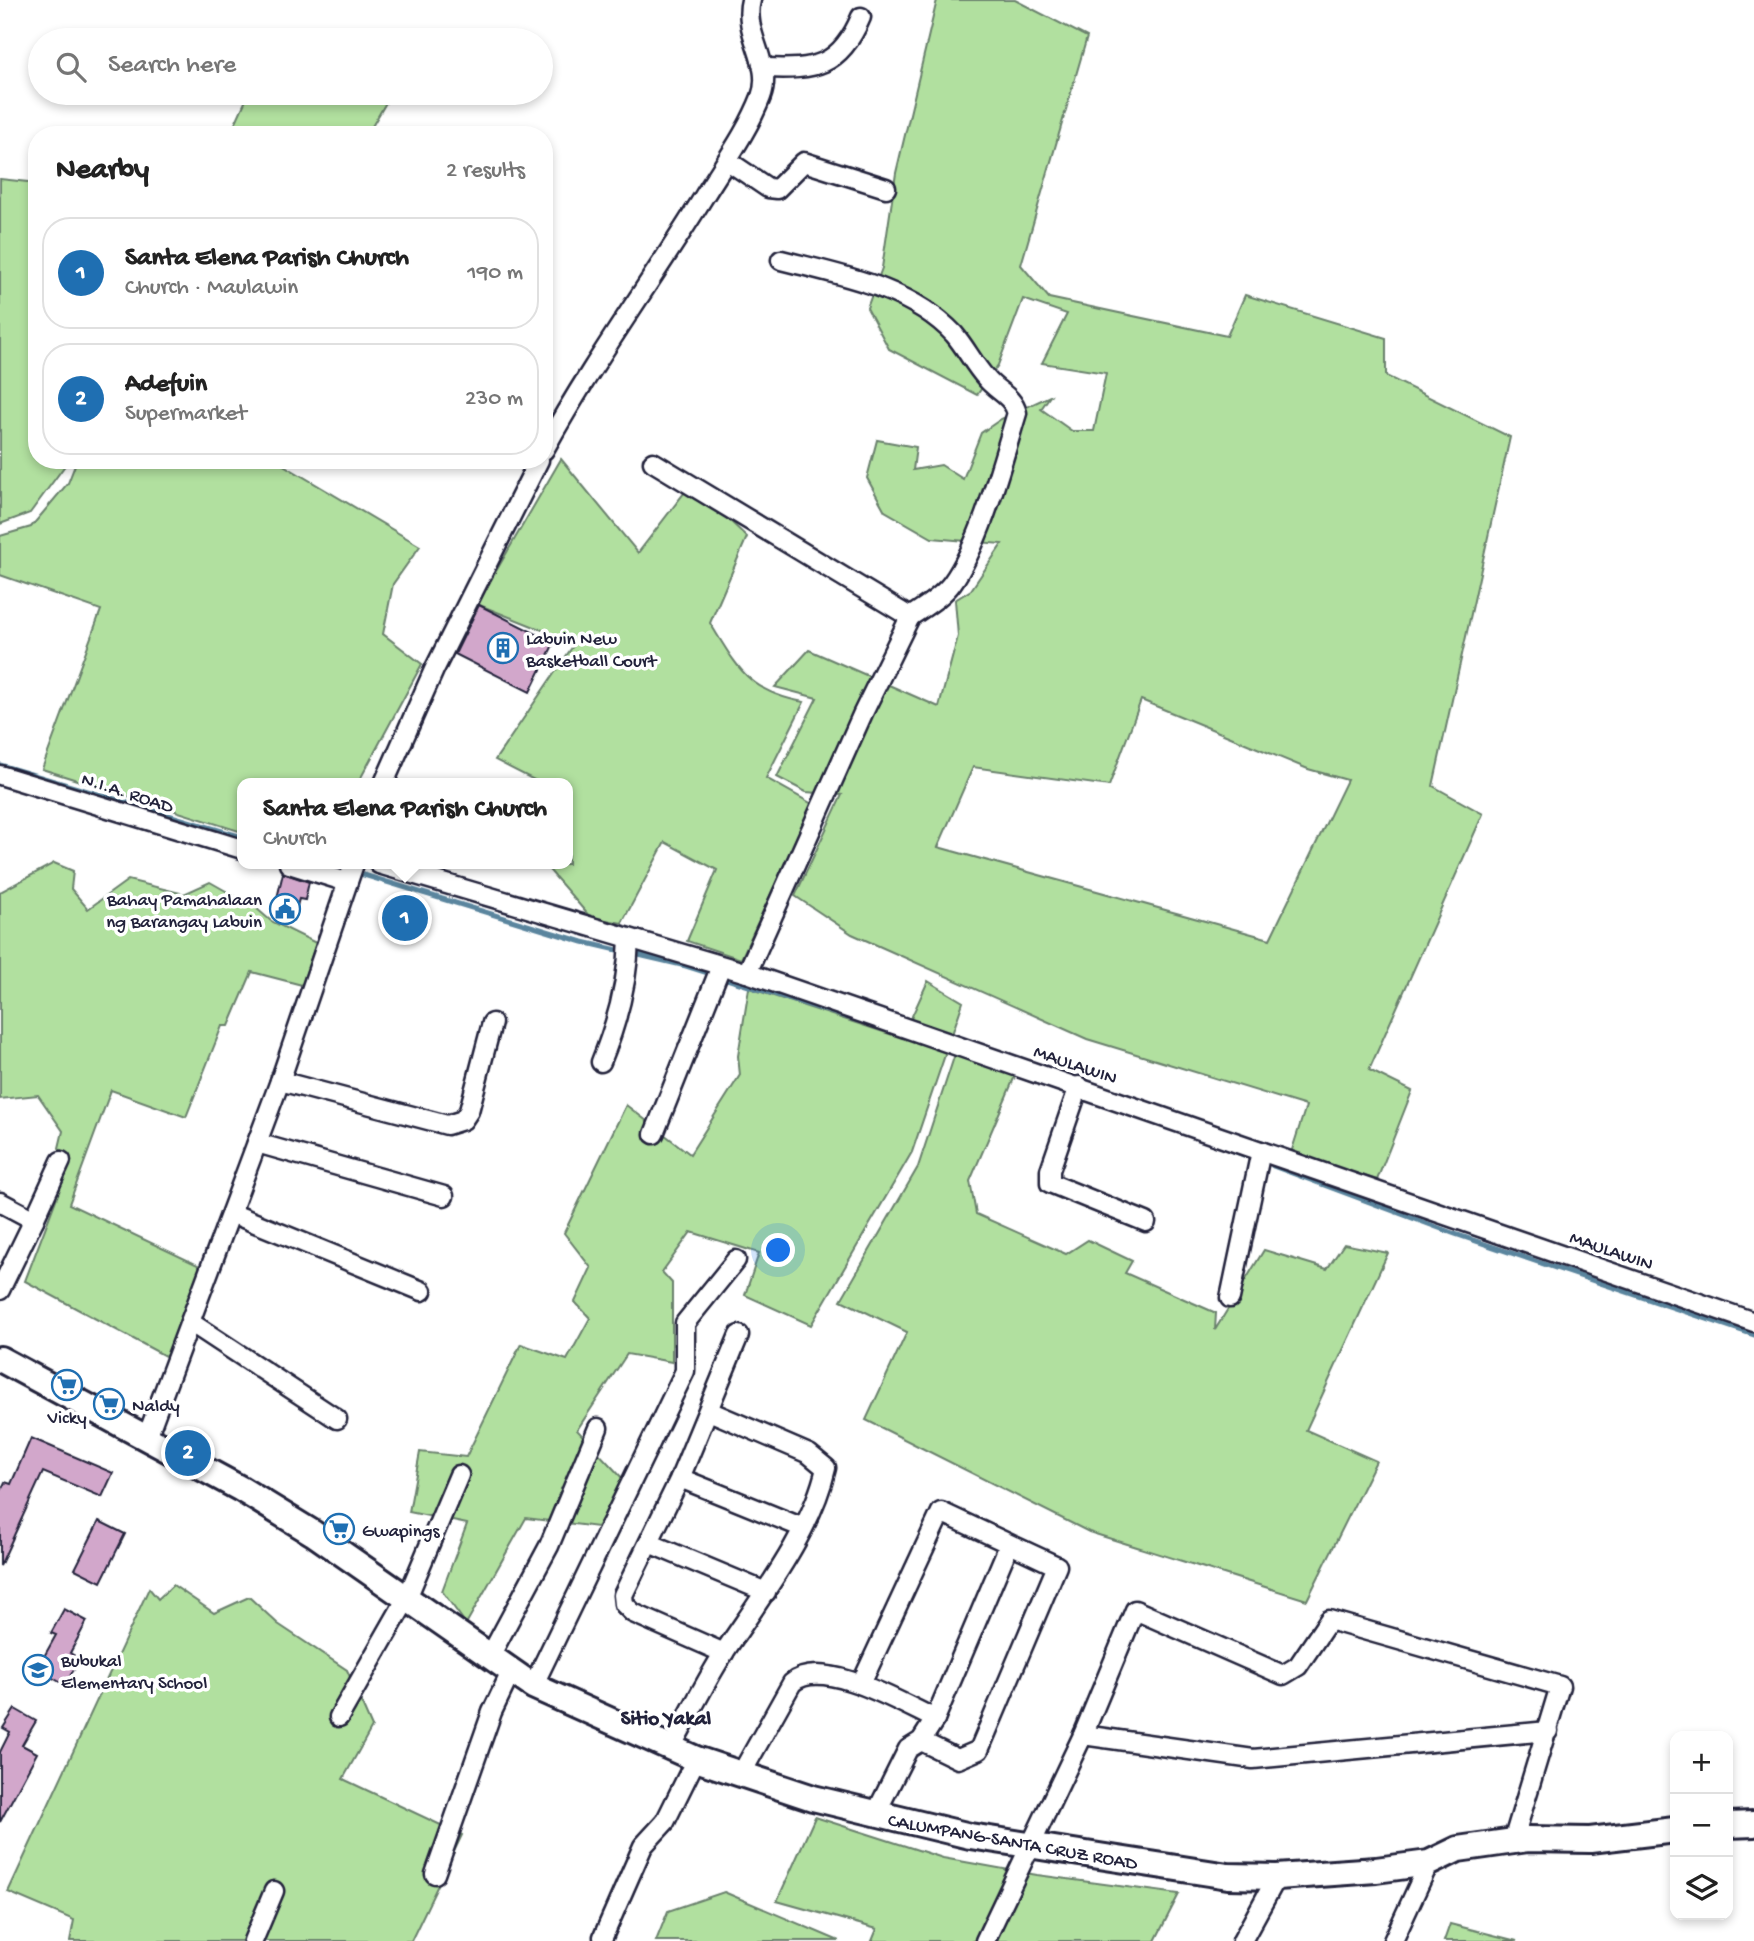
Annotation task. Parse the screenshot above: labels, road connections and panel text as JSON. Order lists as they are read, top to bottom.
{
  "streets": {
    "main road": ["CALUMPANG-SANTA CRUZ ROAD"],
    "street": ["N.I.A. ROAD", "MAULAWIN"]
  },
  "districts": ["Sitio Yakal"],
  "places": {
    "building": ["Labuin New Basketball Court"],
    "public building": ["Bahay Pamahalaan ng Barangay Labuin"],
    "supermarket": ["Vicky", "Naldy", "Gwapings"],
    "school or university": ["Bubukal Elementary School"]
  },
  "page": {
    "search": "Search here",
    "heading": ["Nearby", "2 results"],
    "list": [
      {
        "mark": "1",
        "name": "Santa Elena Parish Church",
        "note": "Church · Maulawin",
        "value": "190 m"
      },
      {
        "mark": "2",
        "name": "Adefuin",
        "note": "Supermarket",
        "value": "230 m"
      }
    ],
    "popup": ["Santa Elena Parish Church", "Church"],
    "pins": ["1", "2"],
    "map_buttons": ["+", "−"]
  }
}
